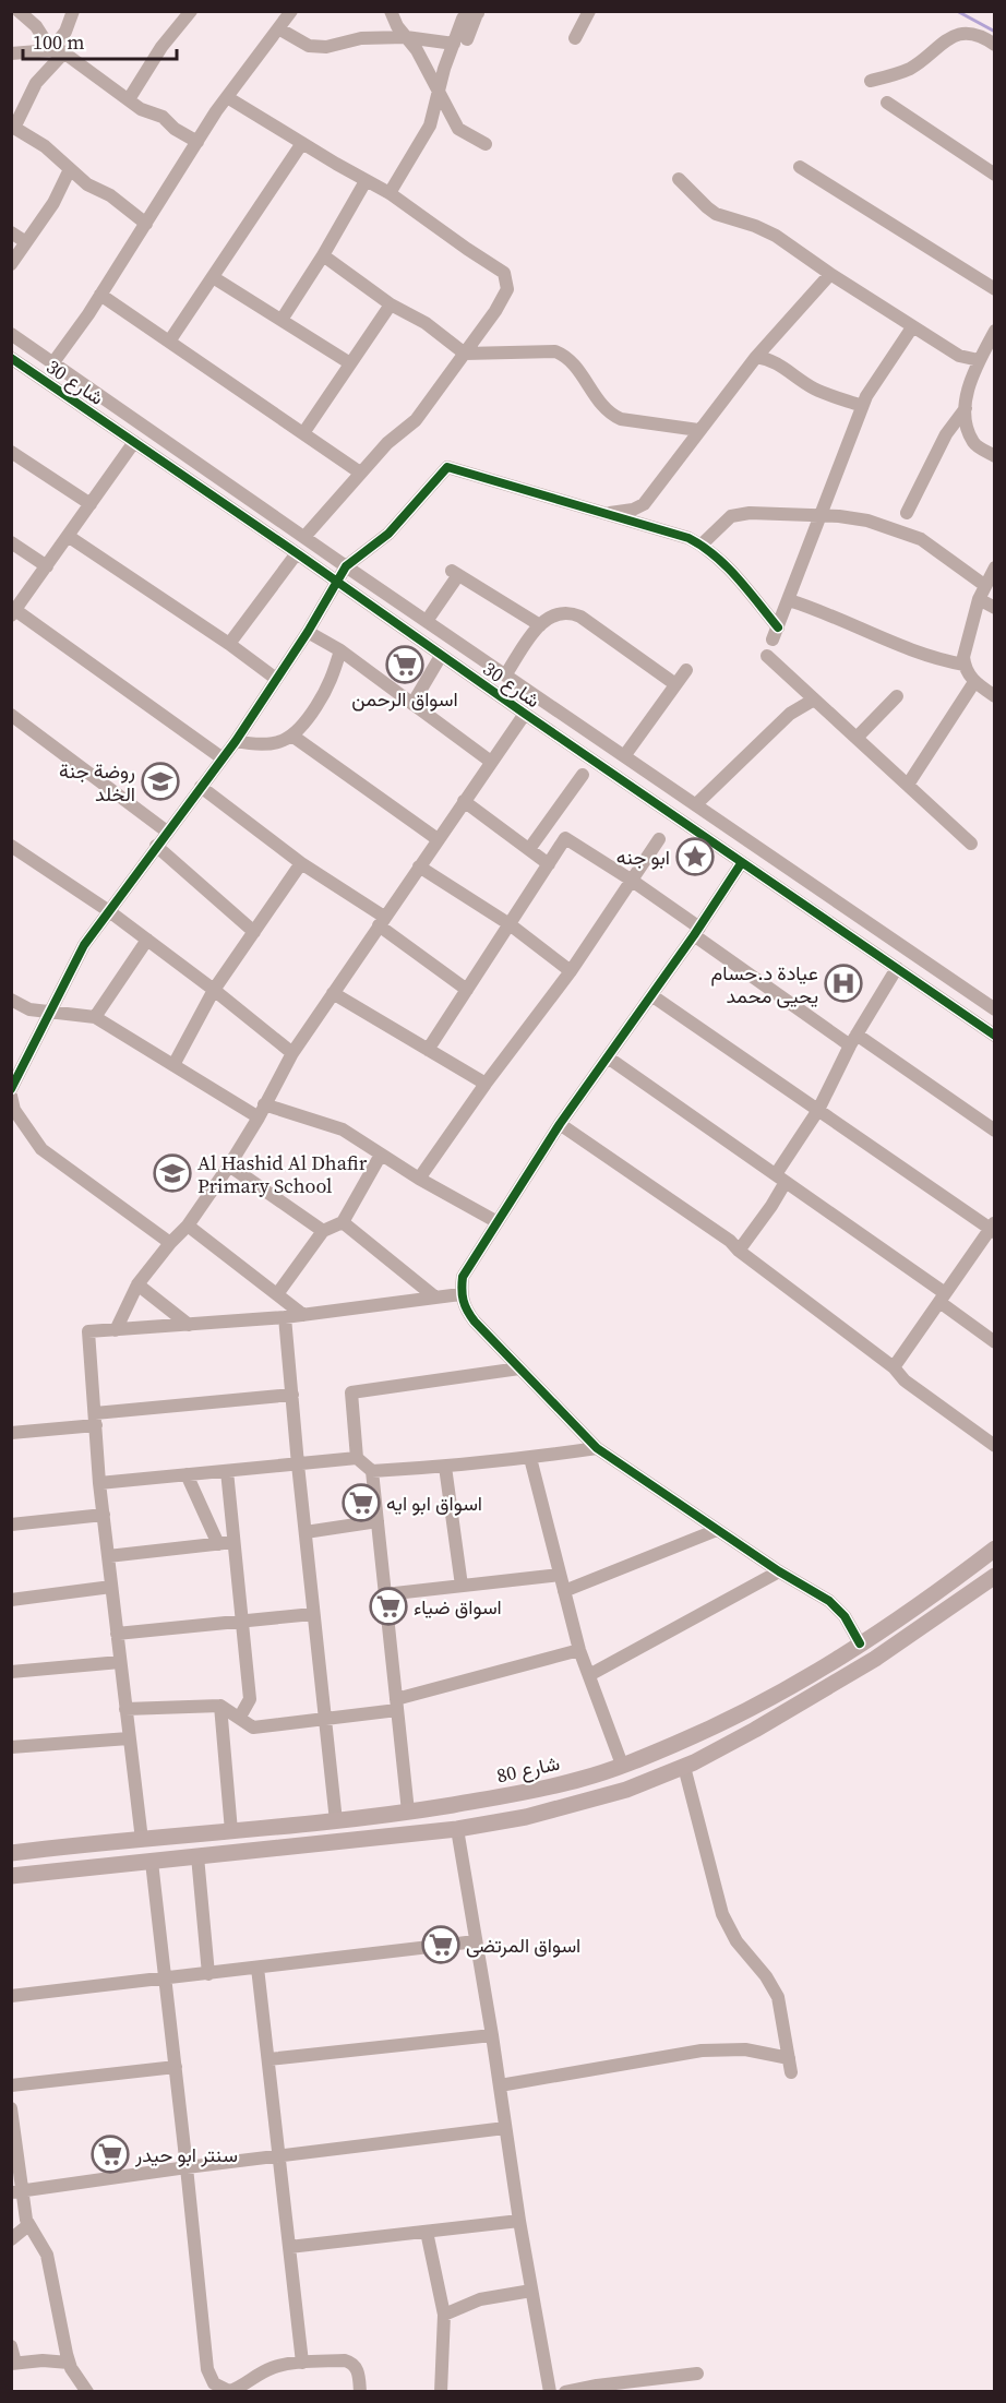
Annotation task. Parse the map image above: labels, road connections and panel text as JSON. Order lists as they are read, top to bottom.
{
  "streets": {
    "main road": ["شارع 80"],
    "street": ["شارع 30"]
  },
  "places": {
    "supermarket": [
      "اسواق الرحمن",
      "اسواق ابو ايه",
      "اسواق ضياء",
      "اسواق المرتضى",
      "سنتر ابو حيدر"
    ],
    "school or university": ["روضة جنة الخلد", "Al Hashid Al Dhafir Primary School"],
    "place": ["ابو جنه"],
    "hospital": ["عيادة د.حسام يحيى محمد"]
  },
  "scale_bar": "100 m"
}
